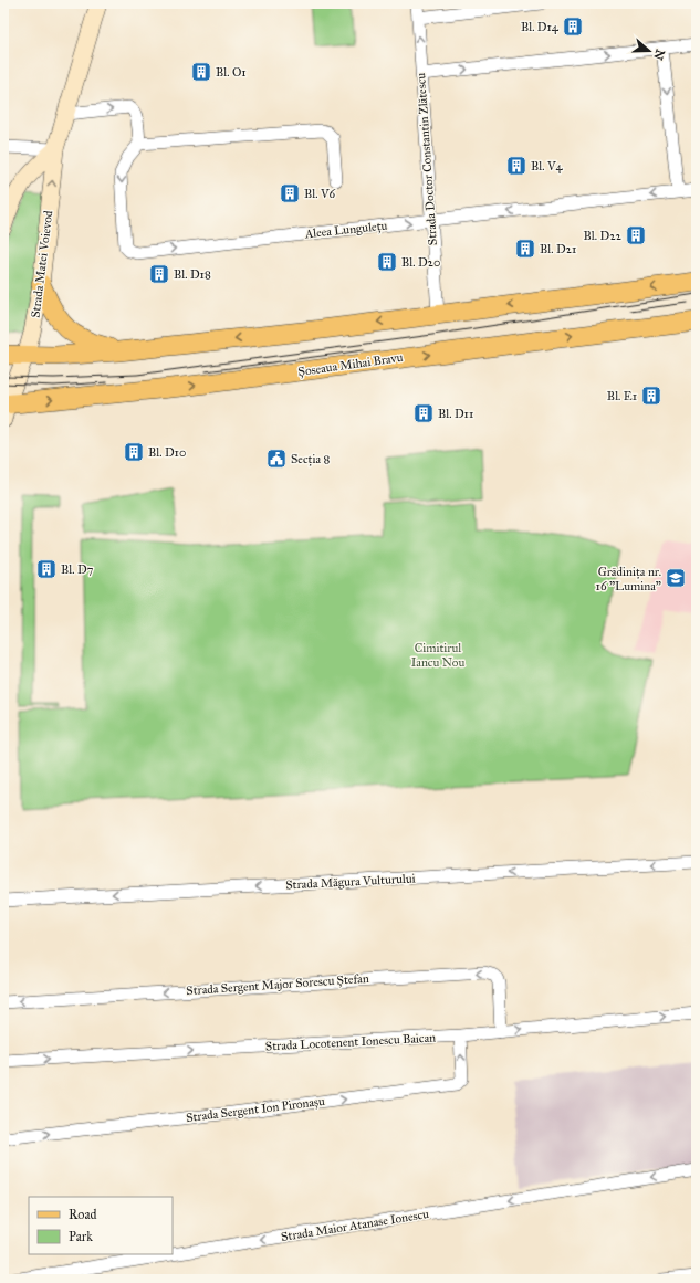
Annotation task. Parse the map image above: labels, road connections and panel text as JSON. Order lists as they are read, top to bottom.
{
  "streets": {
    "main road": ["Șoseaua Mihai Bravu"],
    "street": [
      "Strada Doctor Constantin Zlătescu",
      "Aleea Lungulețu",
      "Strada Matei Voievod",
      "Strada Măgura Vulturului",
      "Strada Sergent Major Sorescu Ștefan",
      "Strada Locotenent Ionescu Baican",
      "Strada Sergent Ion Pironașu",
      "Strada Maior Atanase Ionescu"
    ]
  },
  "crossings": [
    ["Strada Doctor Constantin Zlătescu", "Aleea Lungulețu"],
    ["Strada Matei Voievod", "Șoseaua Mihai Bravu"],
    ["Strada Sergent Major Sorescu Ștefan", "Strada Locotenent Ionescu Baican"],
    ["Strada Locotenent Ionescu Baican", "Strada Sergent Ion Pironașu"]
  ],
  "one_way": [
    "Strada Măgura Vulturului",
    "Strada Sergent Major Sorescu Ștefan",
    "Strada Locotenent Ionescu Baican",
    "Strada Sergent Ion Pironașu",
    "Strada Maior Atanase Ionescu"
  ],
  "parks": ["Cimitirul Iancu Nou"],
  "places": {
    "building": [
      "Bl. D14",
      "Bl. O1",
      "Bl. V4",
      "Bl. V6",
      "Bl. D22",
      "Bl. D21",
      "Bl. D20",
      "Bl. D18",
      "Bl. E1",
      "Bl. D11",
      "Bl. D10",
      "Bl. D7"
    ],
    "public building": ["Secția 8"],
    "school or university": ["Grădinița nr. 16 \"Lumina\""]
  },
  "legend": ["Road", "Park"],
  "north": "right"
}
